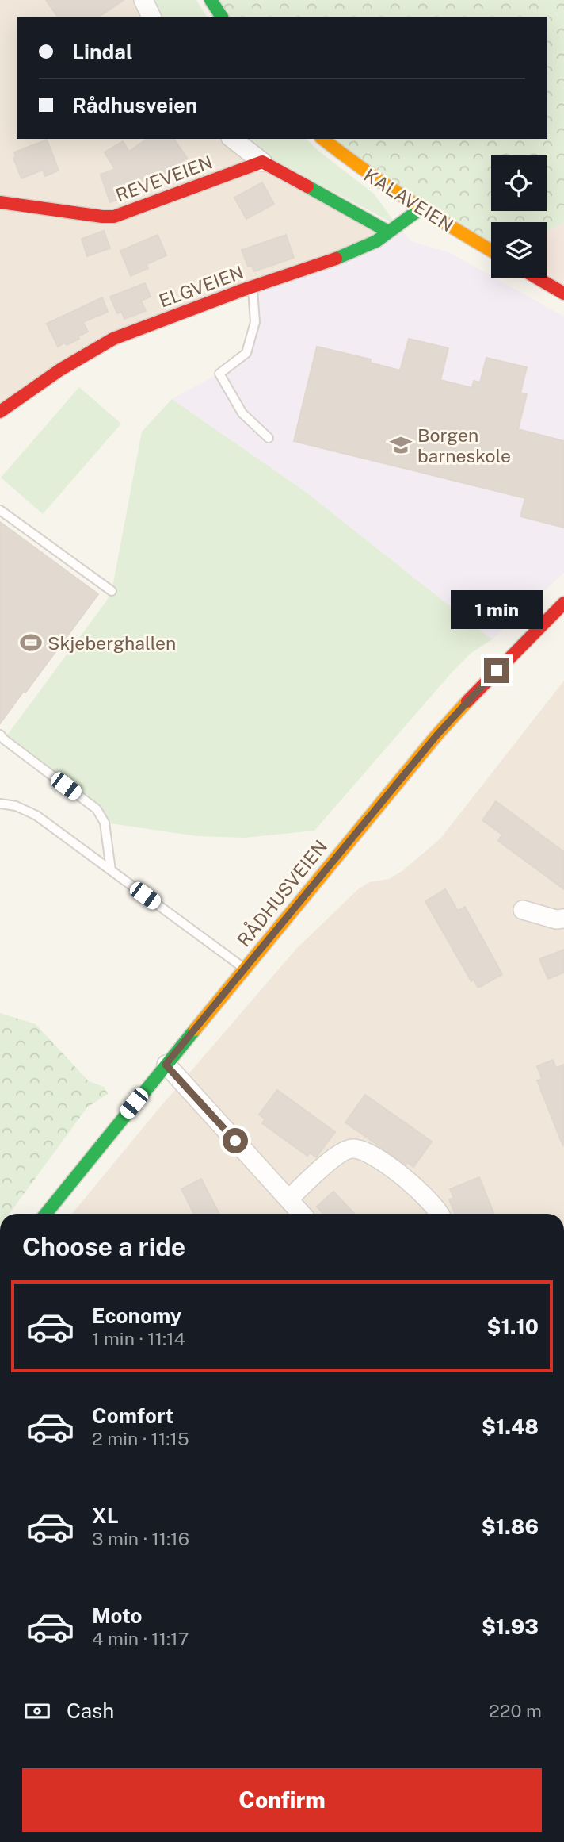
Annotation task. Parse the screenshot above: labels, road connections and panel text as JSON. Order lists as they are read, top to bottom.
{
  "streets": {
    "main road": [
      "REVEVEIEN",
      "KALAVEIEN",
      "ELGVEIEN",
      "RÅDHUSVEIEN"
    ]
  },
  "crossings": [
    ["KALAVEIEN", "ELGVEIEN"]
  ],
  "places": {
    "school or university": ["Borgen barneskole"],
    "sports": ["Skjeberghallen"]
  },
  "page": {
    "banner": ["Lindal", "Rådhusveien"],
    "bubble": "1 min",
    "heading": "Choose a ride",
    "list": [
      {
        "name": "Economy",
        "note": "1 min · 11:14",
        "value": "$1.10"
      },
      {
        "name": "Comfort",
        "note": "2 min · 11:15",
        "value": "$1.48"
      },
      {
        "name": "XL",
        "note": "3 min · 11:16",
        "value": "$1.86"
      },
      {
        "name": "Moto",
        "note": "4 min · 11:17",
        "value": "$1.93"
      }
    ],
    "pay": ["Cash", "220 m"],
    "buttons": "Confirm"
  }
}
